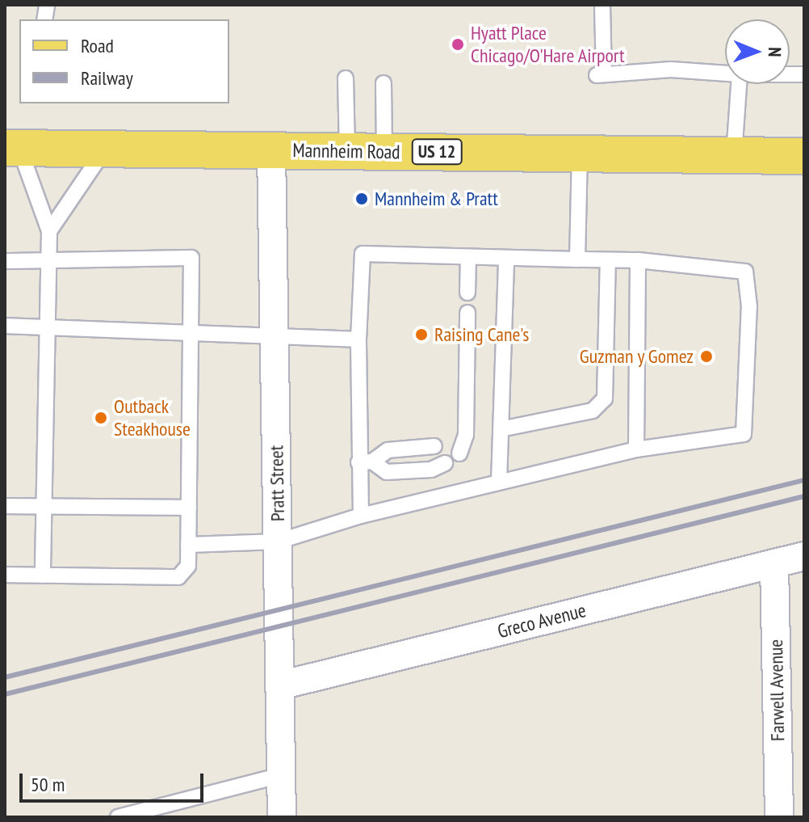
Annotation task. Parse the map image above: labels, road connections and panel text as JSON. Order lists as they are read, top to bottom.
{
  "streets": {
    "main road": ["Mannheim Road", "US 12"],
    "street": ["Pratt Street", "Greco Avenue", "Farwell Avenue"]
  },
  "crossings": [
    ["Mannheim Road", "Pratt Street"],
    ["Pratt Street", "Greco Avenue"],
    ["Greco Avenue", "Farwell Avenue"]
  ],
  "places": [
    "Hyatt Place Chicago/O'Hare Airport",
    "Mannheim & Pratt",
    "Raising Cane's",
    "Guzman y Gomez",
    "Outback Steakhouse"
  ],
  "legend": ["Road", "Railway"],
  "scale_bar": "50 m",
  "north": "right"
}
